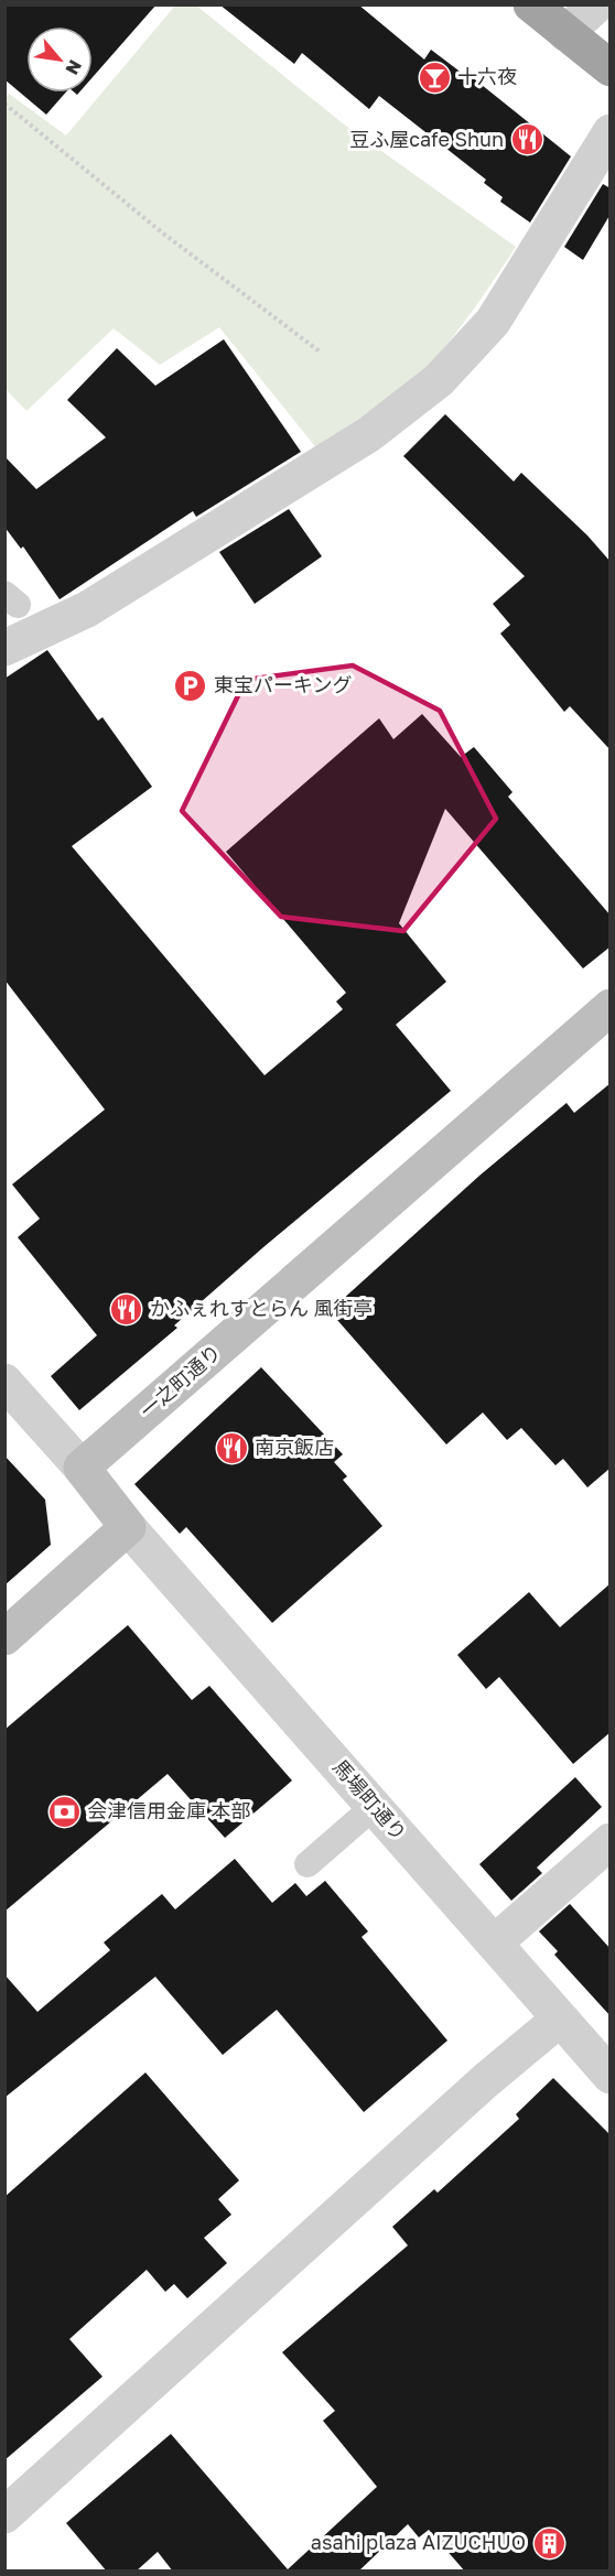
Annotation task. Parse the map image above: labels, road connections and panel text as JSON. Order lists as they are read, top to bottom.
{
  "streets": {
    "main road": ["一之町通り"],
    "street": ["馬場町通り"]
  },
  "places": {
    "bar": ["十六夜"],
    "restaurant": ["豆ふ屋cafe Shun", "かふぇれすとらん 風街亭", "南京飯店"],
    "parking": ["東宝パーキング"],
    "bank": ["会津信用金庫 本部"],
    "building": ["asahi plaza AIZUCHUO"]
  },
  "north": "bottom right"
}
